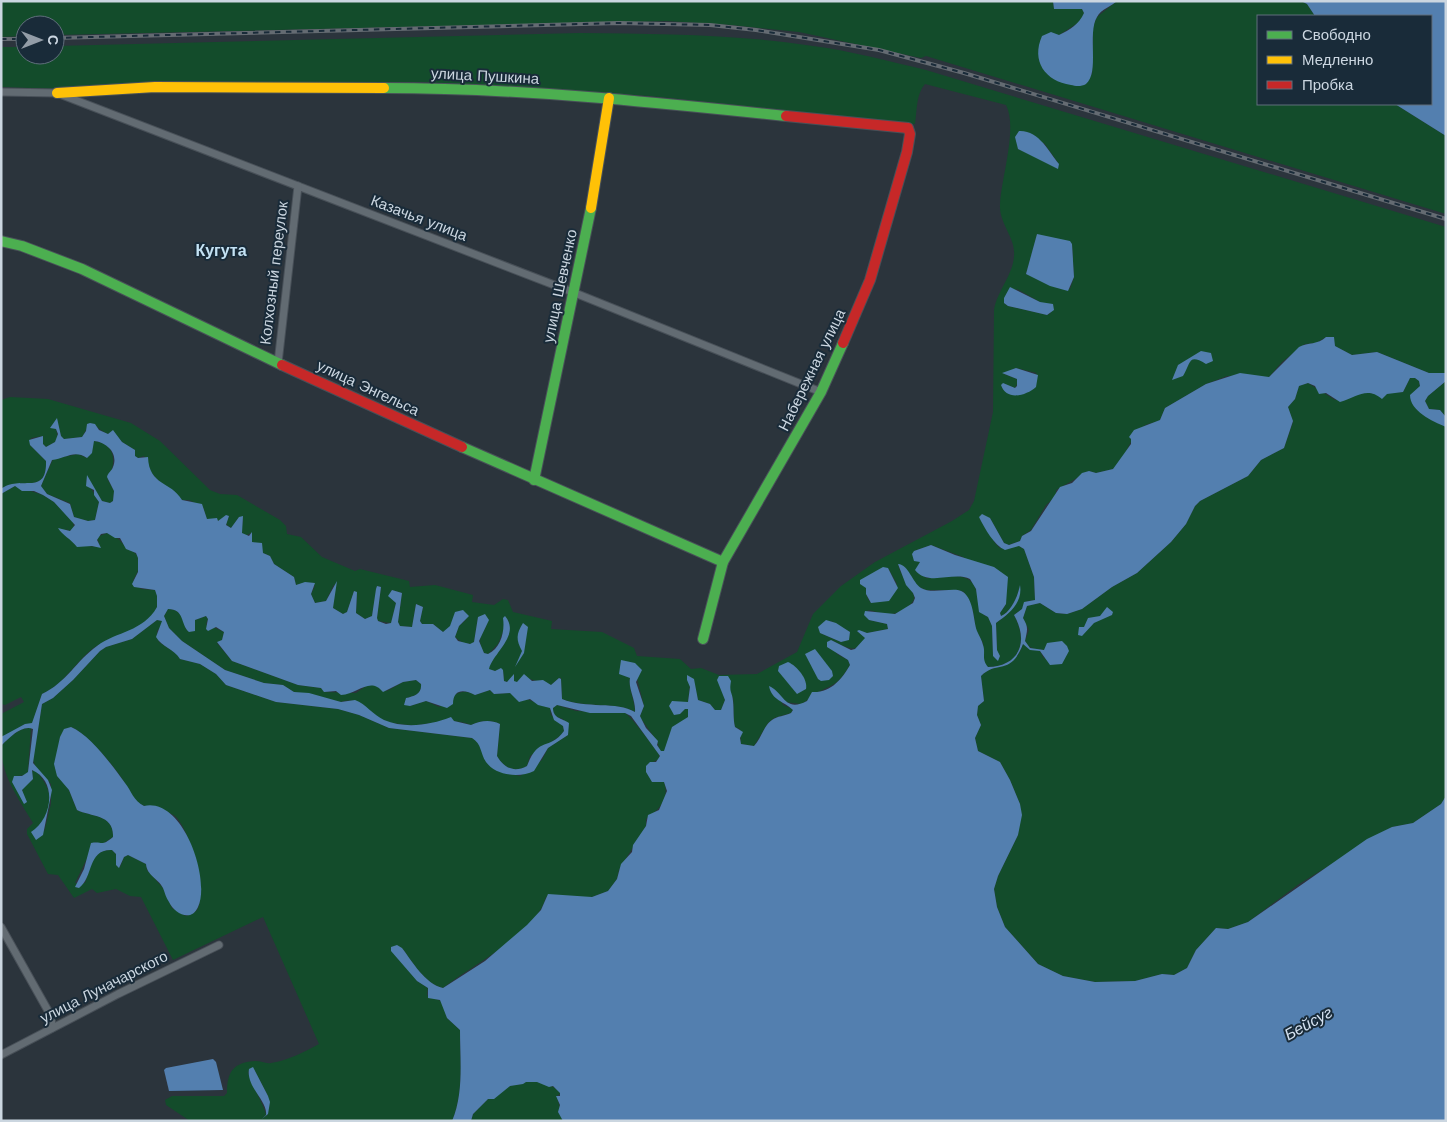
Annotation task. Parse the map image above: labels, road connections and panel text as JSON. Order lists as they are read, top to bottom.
{
  "streets": {
    "street": [
      "улица Пушкина",
      "Казачья улица",
      "Колхозный переулок",
      "улица Шевченко",
      "Набережная улица",
      "улица Энгельса",
      "улица Луначарского"
    ]
  },
  "crossings": [
    ["улица Пушкина", "Казачья улица"],
    ["улица Пушкина", "улица Шевченко"],
    ["улица Пушкина", "Набережная улица"],
    ["Казачья улица", "Колхозный переулок"],
    ["Казачья улица", "улица Шевченко"],
    ["Казачья улица", "Набережная улица"],
    ["Колхозный переулок", "улица Энгельса"],
    ["улица Шевченко", "улица Энгельса"],
    ["Набережная улица", "улица Энгельса"]
  ],
  "districts": ["Кугута"],
  "water": ["Бейсуг"],
  "legend": ["Свободно", "Медленно", "Пробка"],
  "north": "right"
}
